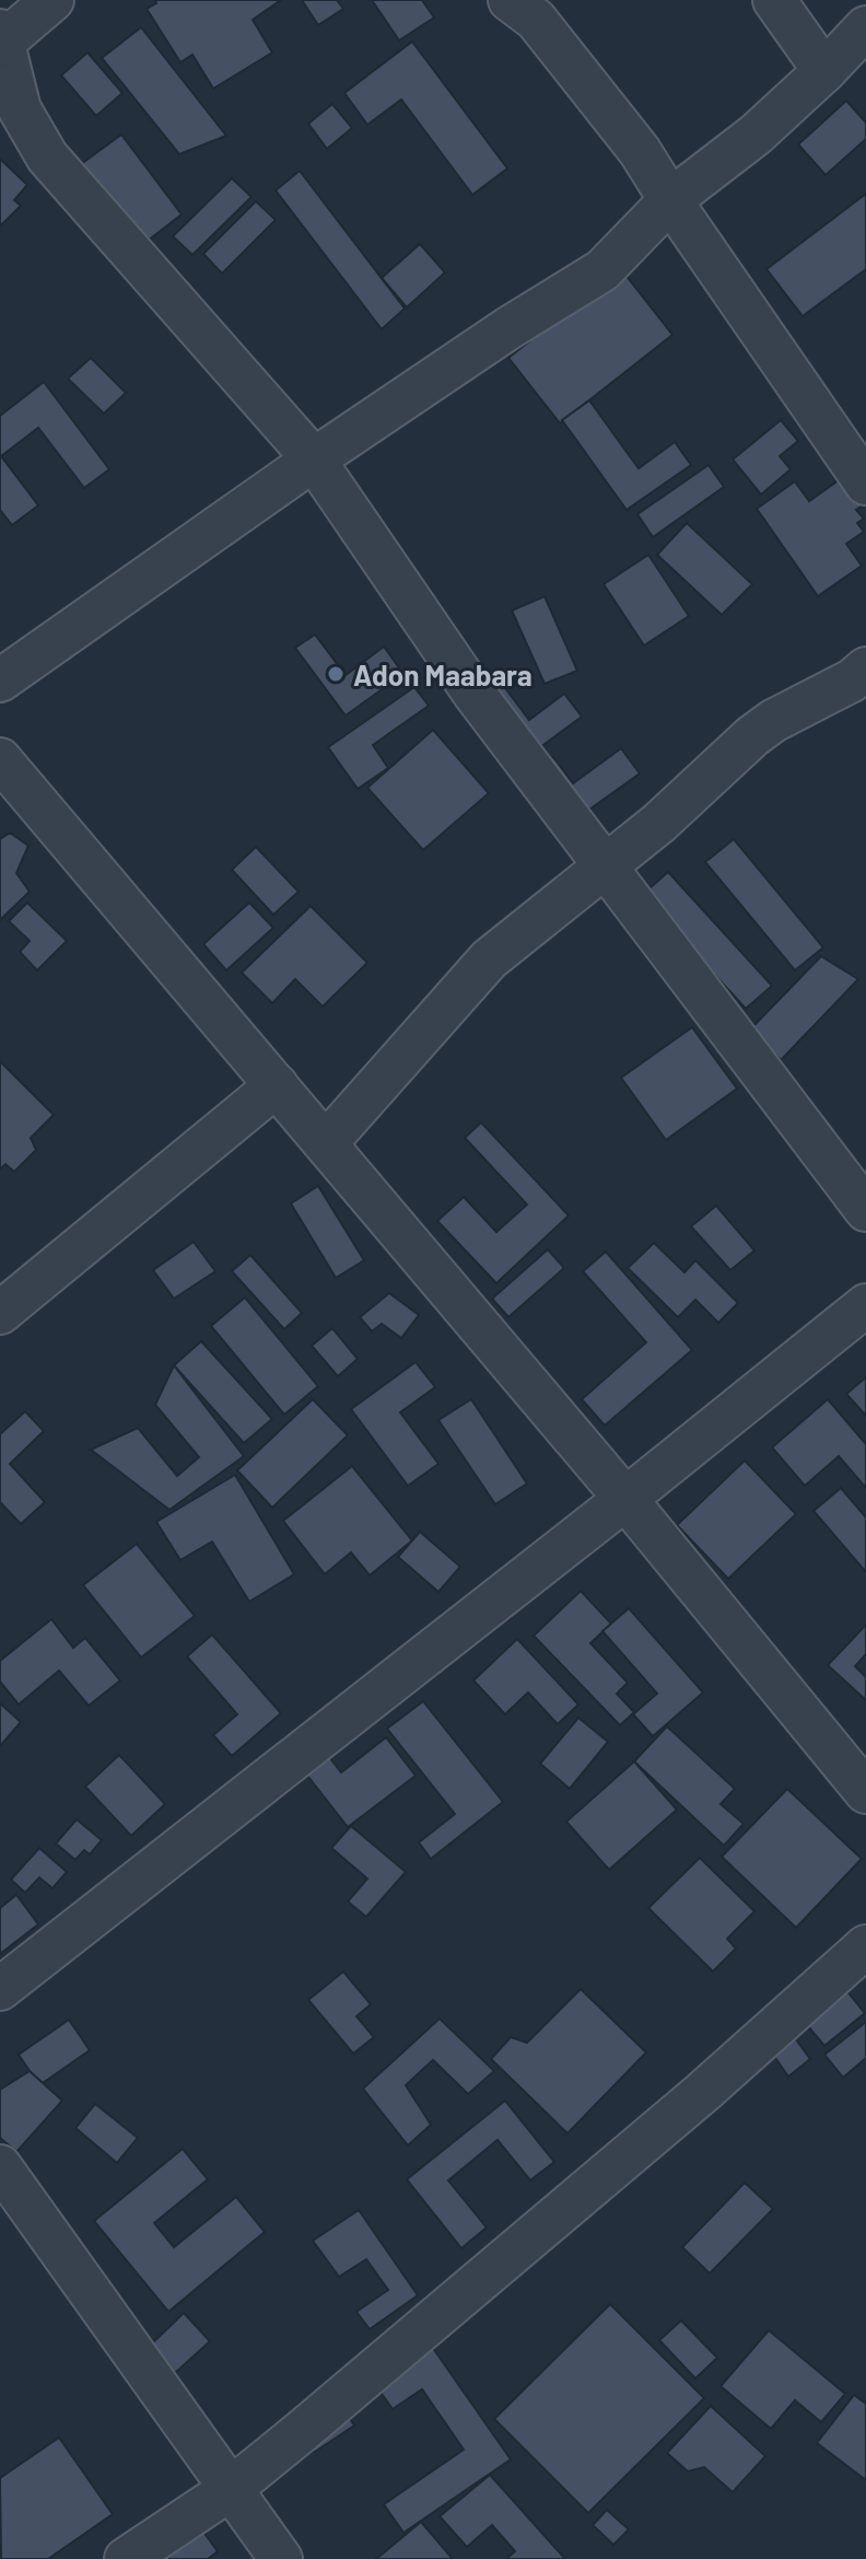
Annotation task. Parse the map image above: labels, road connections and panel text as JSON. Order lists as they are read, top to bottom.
{
  "places": ["Adon Maabara"]
}
